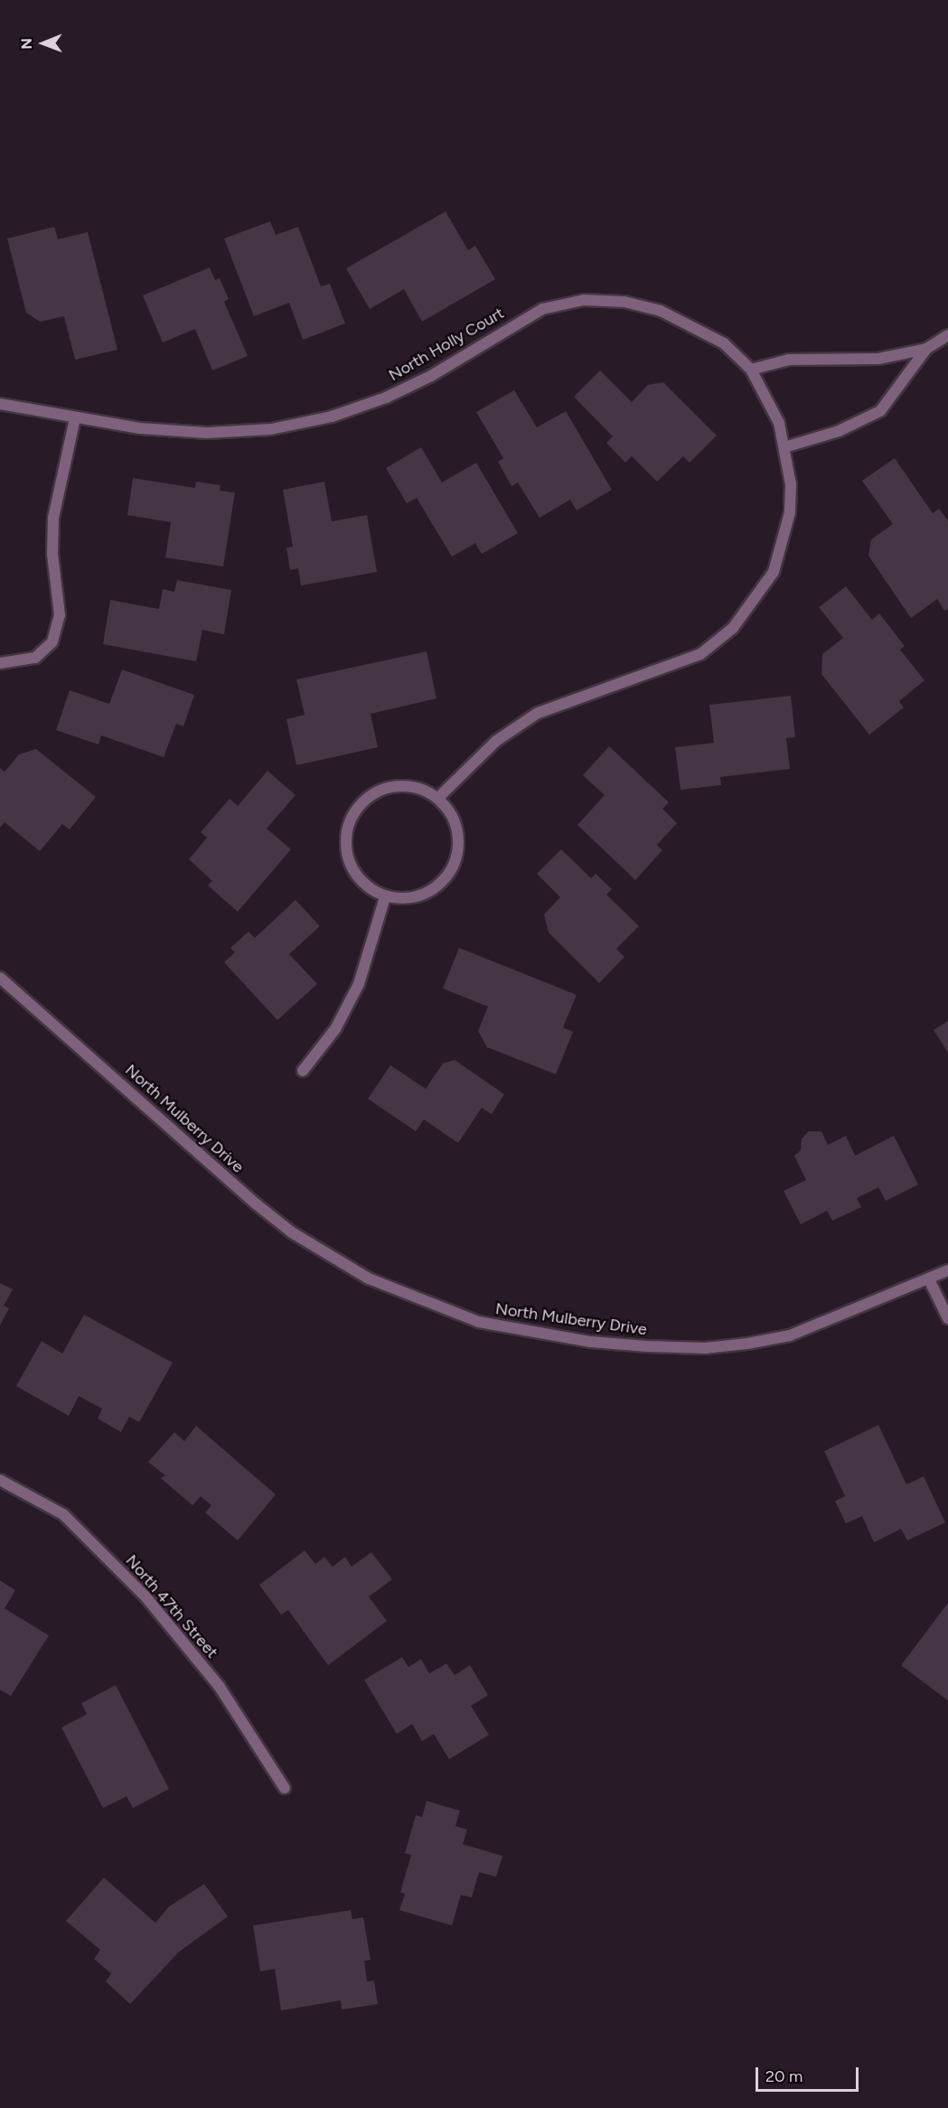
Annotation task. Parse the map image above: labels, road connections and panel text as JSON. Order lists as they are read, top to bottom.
{
  "streets": {
    "street": ["North Holly Court", "North Mulberry Drive", "North 47th Street"]
  },
  "scale_bar": "20 m",
  "north": "left"
}
